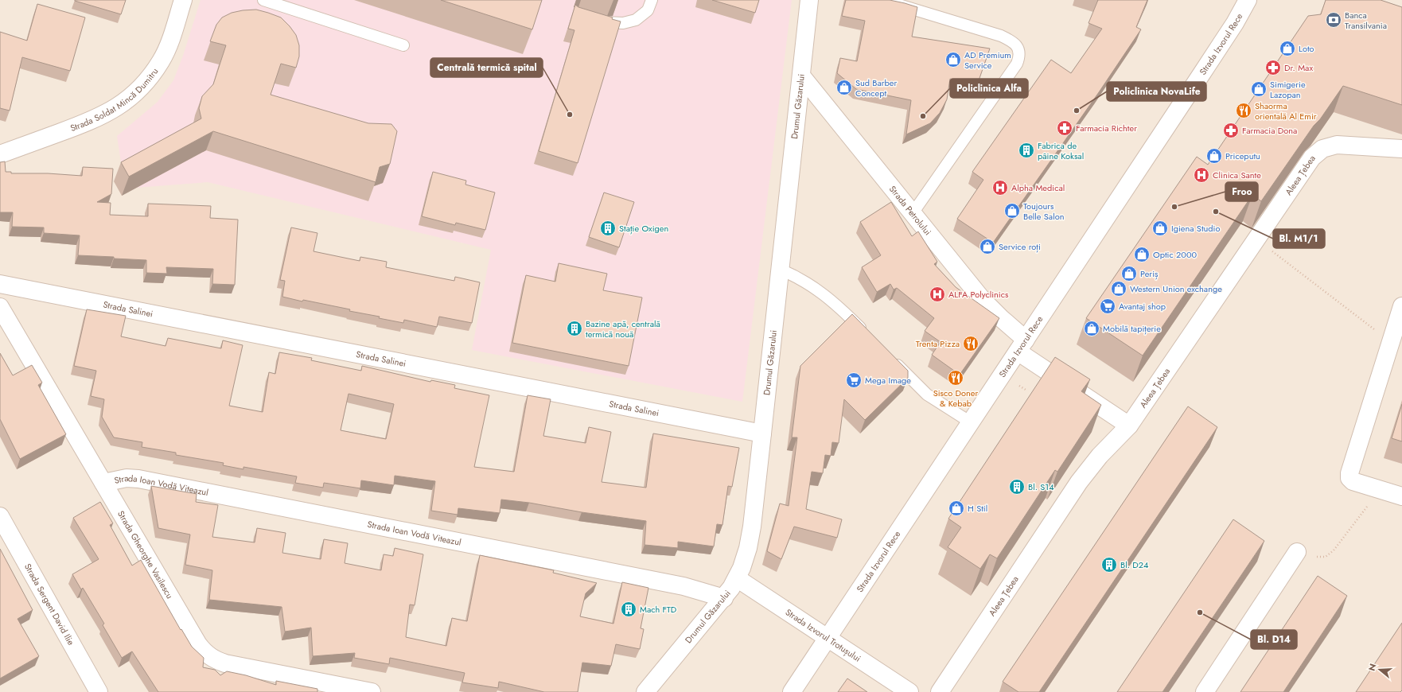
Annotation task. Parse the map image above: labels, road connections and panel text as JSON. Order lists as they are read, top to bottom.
{
  "streets": {
    "street": [
      "Strada Izvorul Rece",
      "Strada Soldat Mincă Dumitru",
      "Drumul Găzarului",
      "Aleea Țebea",
      "Strada Petrolului",
      "Strada Salinei",
      "Strada Ioan Vodă Viteazul",
      "Strada Gheorghe Vasilescu",
      "Strada Sergent David Ilie",
      "Strada Izvorul Trotușului"
    ]
  },
  "crossings": [
    ["Strada Izvorul Rece", "Strada Petrolului"],
    ["Strada Izvorul Rece", "Strada Izvorul Trotușului"],
    ["Drumul Găzarului", "Strada Petrolului"],
    ["Drumul Găzarului", "Strada Salinei"],
    ["Drumul Găzarului", "Strada Ioan Vodă Viteazul"],
    ["Drumul Găzarului", "Strada Izvorul Trotușului"],
    ["Aleea Țebea", "Strada Petrolului"],
    ["Strada Ioan Vodă Viteazul", "Strada Gheorghe Vasilescu"]
  ],
  "places": {
    "bank": ["Banca Transilvania"],
    "shop": [
      "Loto",
      "AD Premium Service",
      "Sud Barber Concept",
      "Simigerie Lazopan",
      "Priceputu",
      "Toujours Belle Salon",
      "Igiena Studio",
      "Service roți",
      "Optic 2000",
      "Periș",
      "Western Union exchange",
      "Mobilă tapițerie",
      "H Stil"
    ],
    "pharmacy": ["Dr. Max", "Farmacia Richter", "Farmacia Dona"],
    "other": [
      "Policlinica NovaLife",
      "Centrală termică spital",
      "Policlinica Alfa",
      "Froo",
      "Bl. M1/1",
      "Bl. D14"
    ],
    "restaurant": ["Shaorma orientală Al Emir", "Trenta Pizza", "Sisco Doner & Kebab"],
    "building": [
      "Fabrica de pâine Koksal",
      "Stație Oxigen",
      "Bazine apă, centrală termică nouă",
      "Bl. S14",
      "Bl. D24",
      "Mach FTD"
    ],
    "hospital": ["Clinica Sante", "Alpha Medical", "ALFA Polyclinics"],
    "supermarket": ["Avantaj shop", "Mega Image"]
  },
  "north": "left"
}
